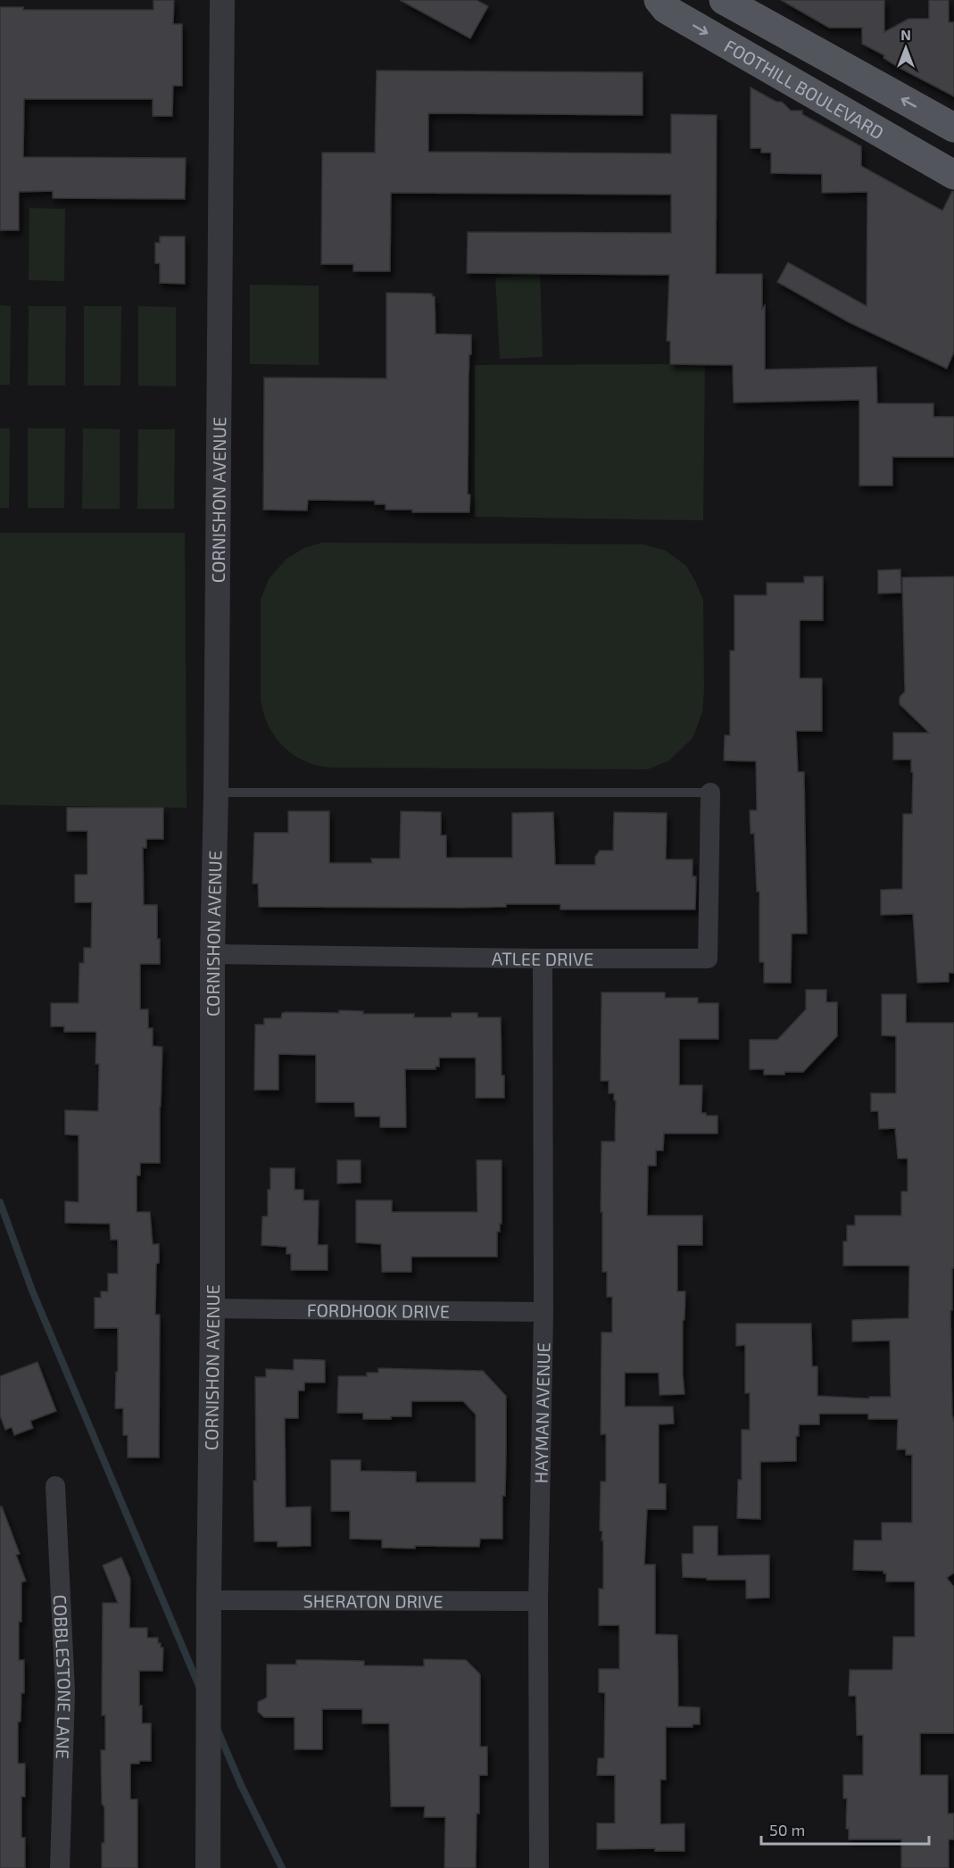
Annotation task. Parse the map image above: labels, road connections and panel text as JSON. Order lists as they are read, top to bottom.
{
  "streets": {
    "main road": ["FOOTHILL BOULEVARD"],
    "street": [
      "CORNISHON AVENUE",
      "ATLEE DRIVE",
      "FORDHOOK DRIVE",
      "HAYMAN AVENUE",
      "SHERATON DRIVE",
      "COBBLESTONE LANE"
    ]
  },
  "crossings": [
    ["CORNISHON AVENUE", "ATLEE DRIVE"],
    ["CORNISHON AVENUE", "FORDHOOK DRIVE"],
    ["CORNISHON AVENUE", "SHERATON DRIVE"],
    ["ATLEE DRIVE", "HAYMAN AVENUE"],
    ["FORDHOOK DRIVE", "HAYMAN AVENUE"],
    ["HAYMAN AVENUE", "SHERATON DRIVE"]
  ],
  "scale_bar": "50 m",
  "north": "top"
}
